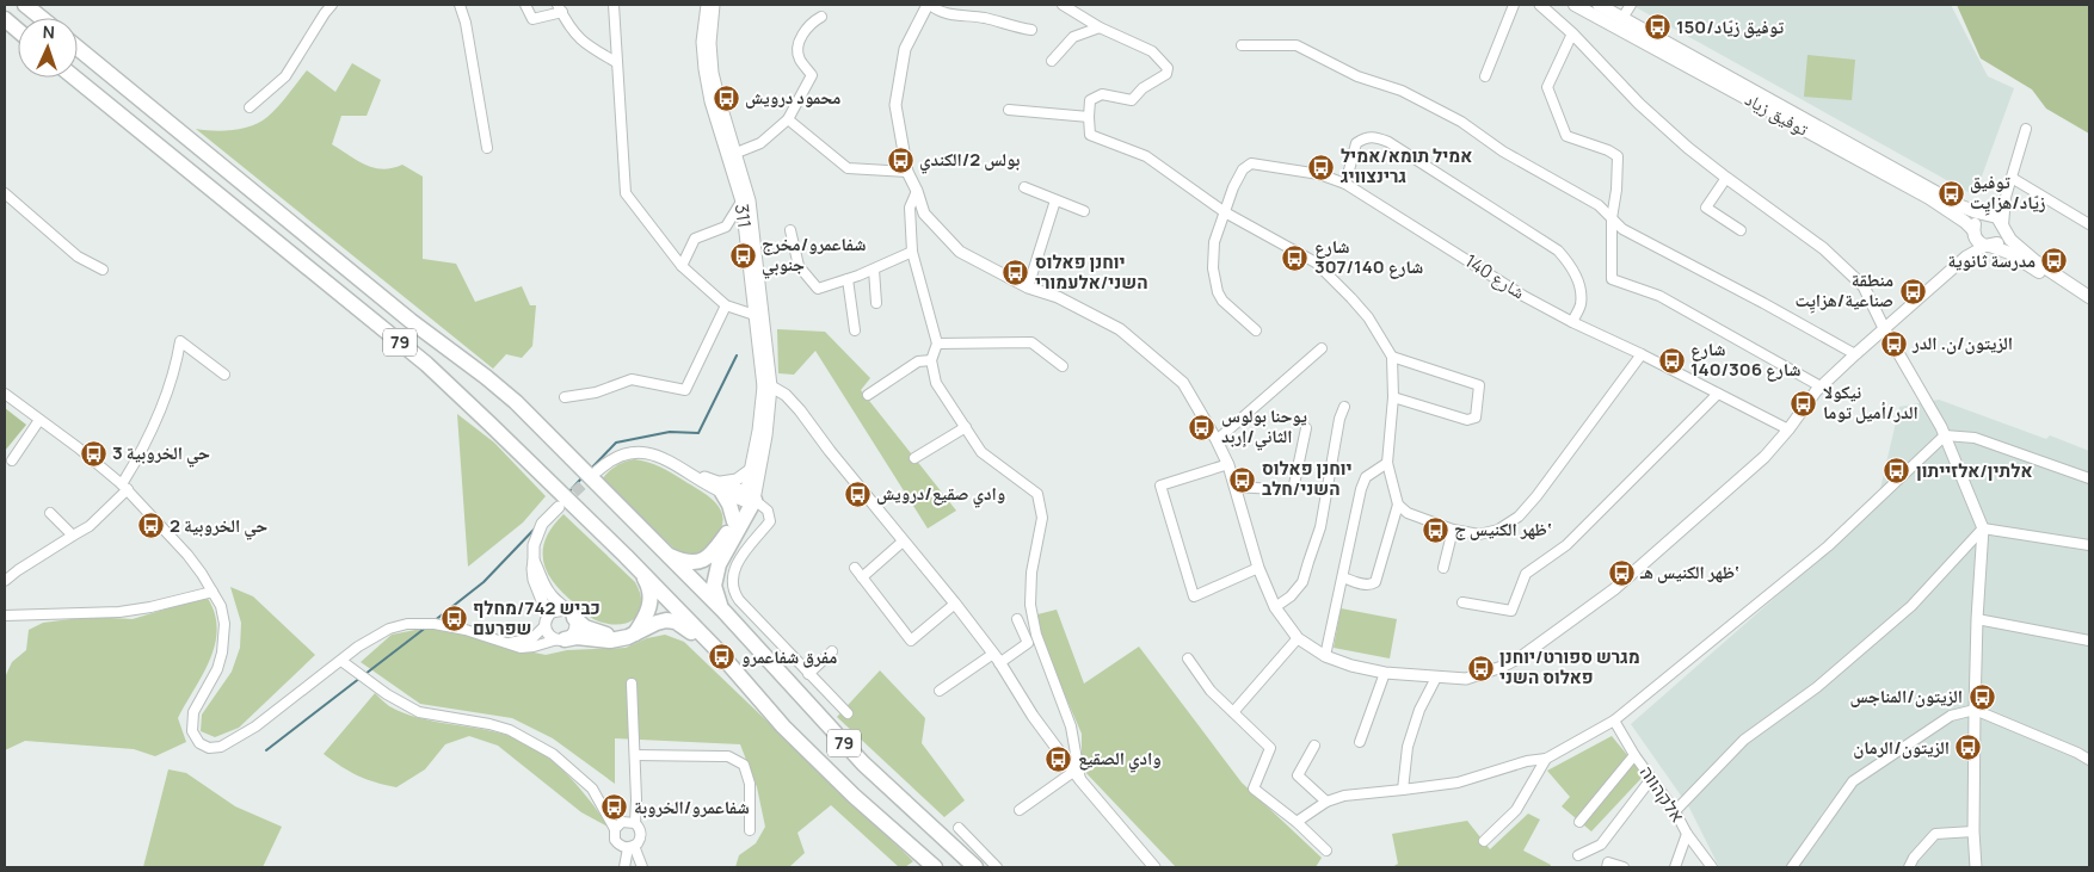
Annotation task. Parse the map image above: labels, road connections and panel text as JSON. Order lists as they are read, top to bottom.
{
  "streets": {
    "highway": ["79"],
    "main road": ["توفيق زياد"],
    "street": ["311", "شارع 140", "אלקהווה"]
  },
  "places": {
    "bus stop": [
      "توفيق زيّاد/150",
      "محمود درويش",
      "بولس 2/الكندي",
      "אמיל תומא/אמיל גרינצוויג",
      "توفيق زيّاد/هزايِت",
      "شفاعمرو/مخرج جنوبي",
      "شارع 307/شارع 140",
      "مدرسة ثانوية",
      "יוחנן פאלוס השני/אלעמורי",
      "منطقة صناعية/هزايِت",
      "الزيتون/ن. الدر",
      "شارع 140/شارع 306",
      "نيكولا الدر/أميل توما",
      "يوحنا بولوس الثاني/إربد",
      "حي الخروبية 3",
      "אלתין/אלזייתון",
      "יוחנן פאלוס השני/חלב",
      "وادي صقيع/درويش",
      "حي الخروبية 2",
      "ظهر الكنيس ج‘",
      "ظهر الكنيس هـ‘",
      "כביש 742/מחלף שפרעם",
      "مفرق شفاعمرو",
      "מגרש ספורט/יוחנן פאלוס השני",
      "الزيتون/المناجس",
      "الزيتون/الرمان",
      "وادي الصقيع",
      "شفاعمرو/الخروبة"
    ]
  },
  "north": "top"
}
